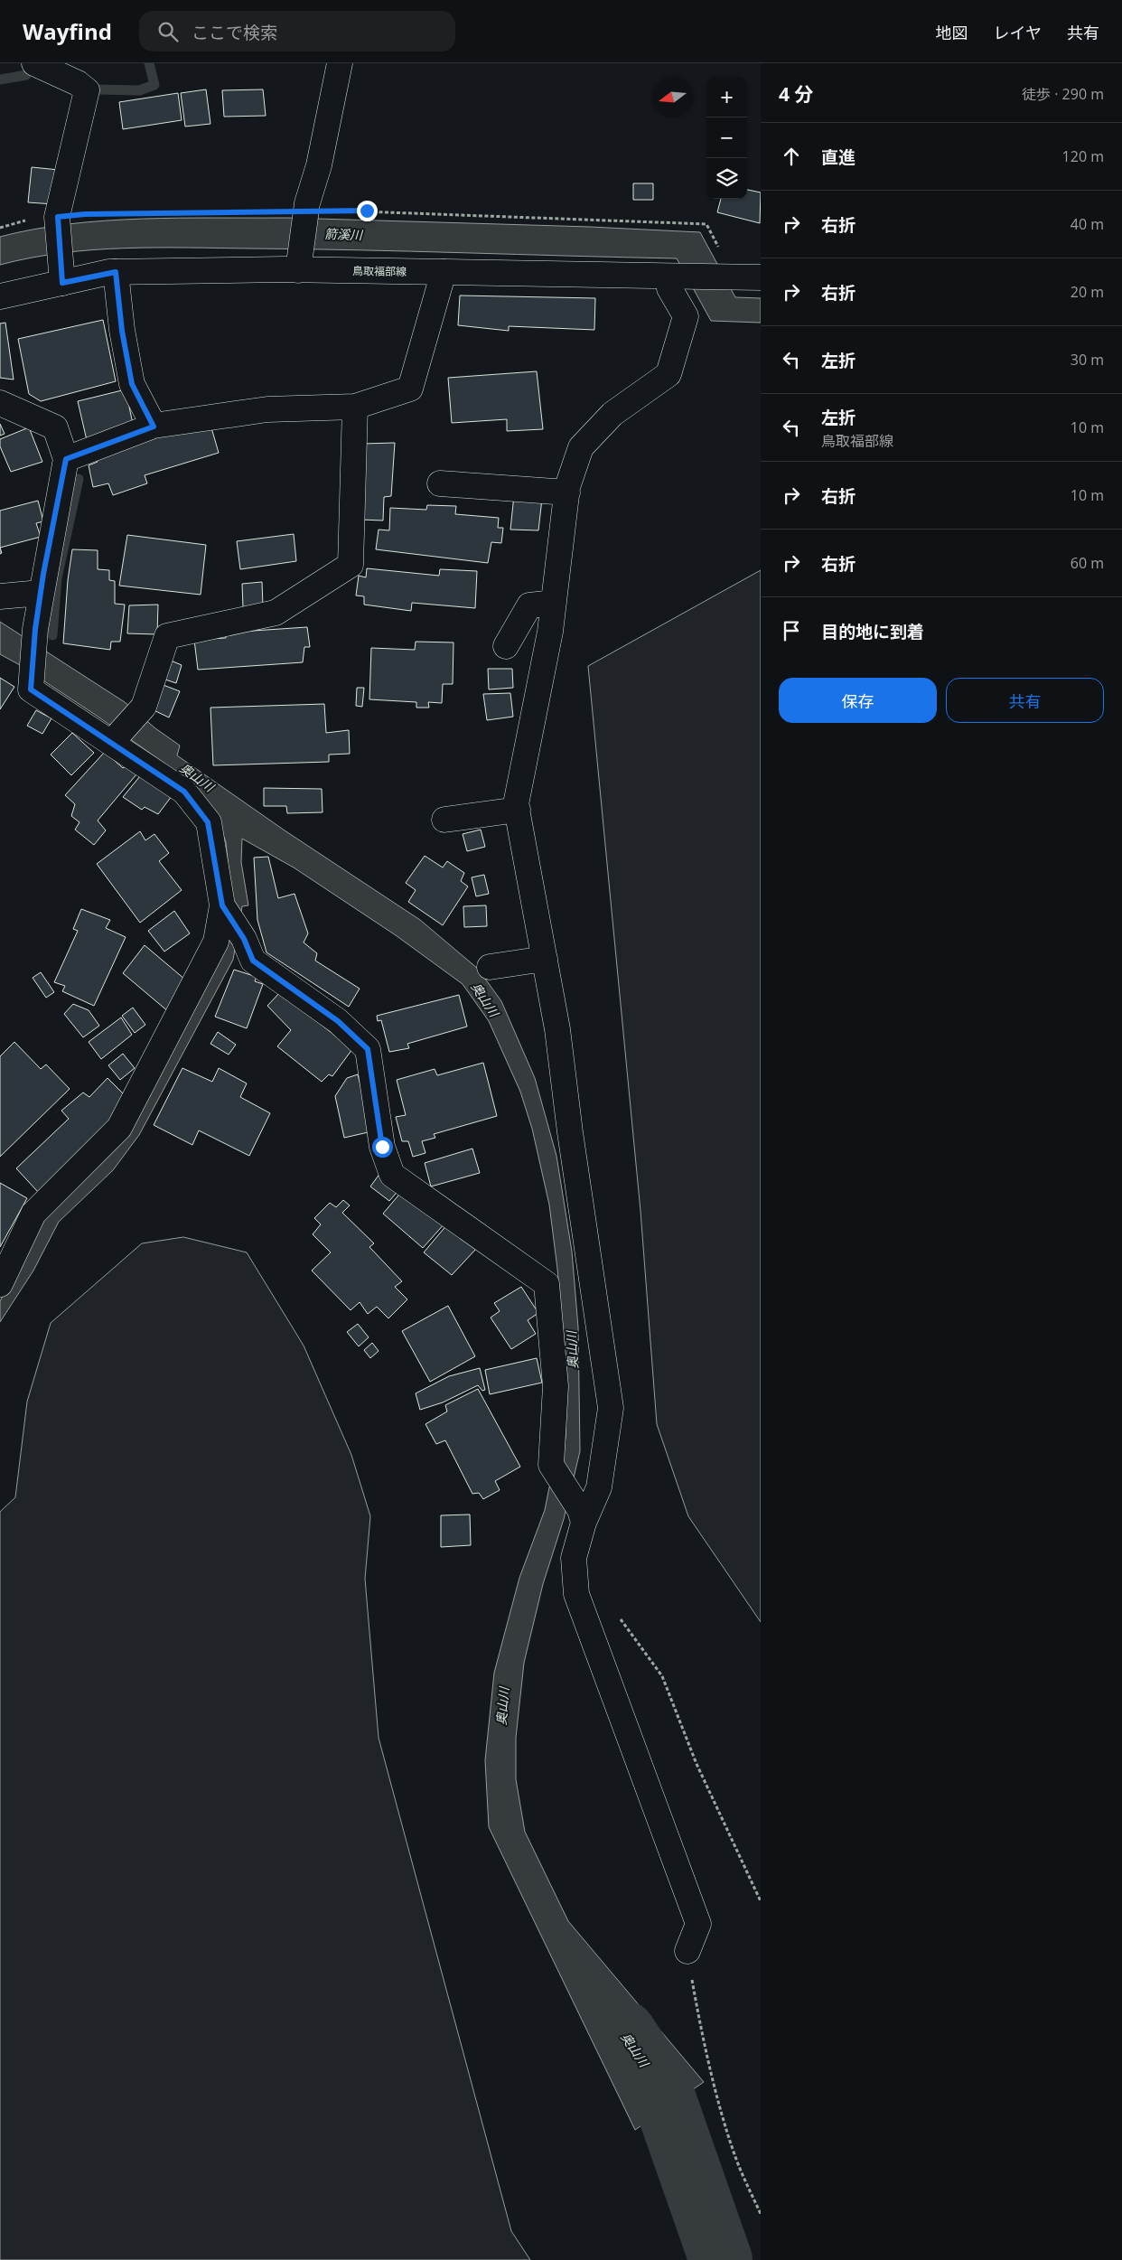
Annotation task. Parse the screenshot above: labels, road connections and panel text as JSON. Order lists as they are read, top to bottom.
{
  "streets": {
    "main road": ["鳥取福部線"]
  },
  "water": ["箭溪川", "奥山川"],
  "north": "left",
  "page": {
    "header": "Wayfind",
    "search": "ここで検索",
    "nav": ["地図", "レイヤ", "共有"],
    "heading": ["4 分", "徒歩 · 290 m"],
    "map_buttons": ["+", "−"],
    "list": [
      ["直進", "120 m"],
      ["右折", "40 m"],
      ["右折", "20 m"],
      ["左折", "30 m"],
      ["左折", "鳥取福部線", "10 m"],
      ["右折", "10 m"],
      ["右折", "60 m"],
      "目的地に到着"
    ],
    "buttons": ["保存", "共有"]
  }
}
